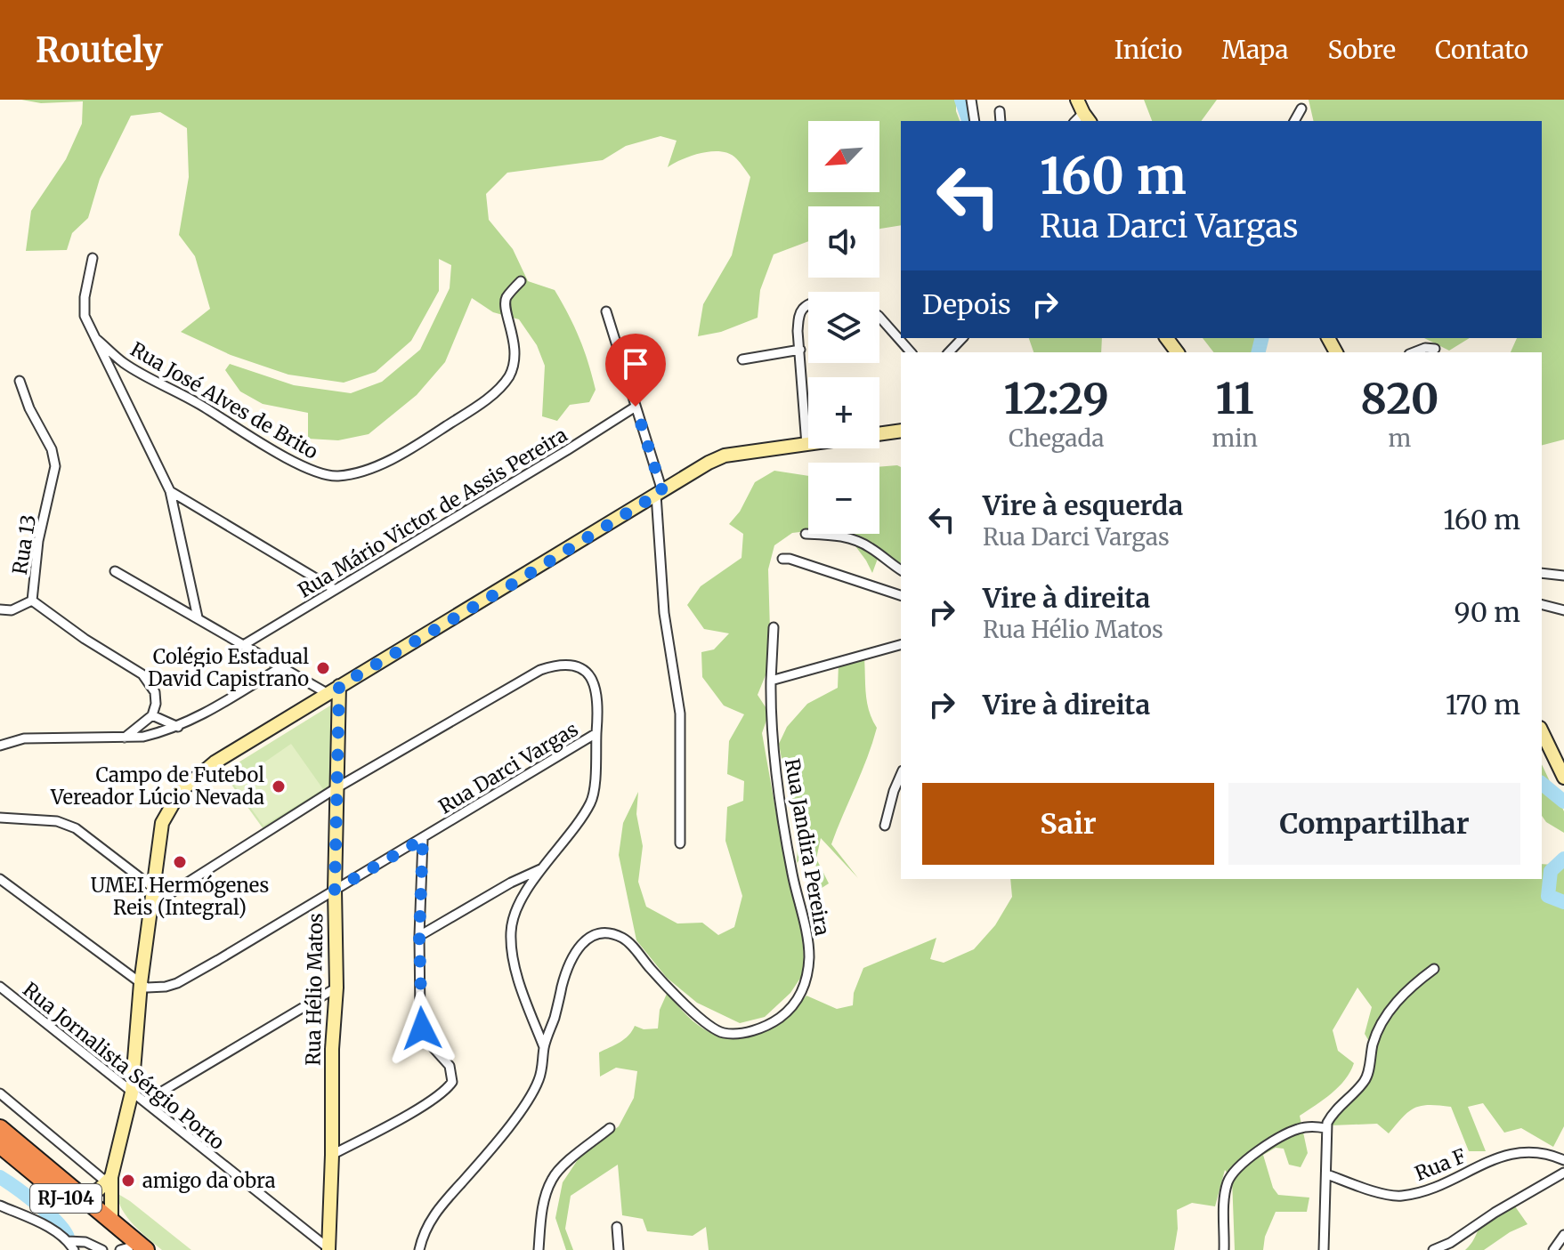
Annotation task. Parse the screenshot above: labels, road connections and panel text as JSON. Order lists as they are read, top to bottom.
{
  "streets": {
    "highway": ["RJ-104"],
    "street": [
      "Rua José Alves de Brito",
      "Rua Mário Victor de Assis Pereira",
      "Rua 13",
      "Rua Darci Vargas",
      "Rua Jandira Pereira",
      "Rua Hélio Matos",
      "Rua Jornalista Sérgio Porto",
      "Rua F"
    ]
  },
  "crossings": [
    ["Rua Darci Vargas", "Rua Hélio Matos"],
    ["Rua Hélio Matos", "Rua Jornalista Sérgio Porto"]
  ],
  "places": [
    "Colégio Estadual David Capistrano",
    "Campo de Futebol Vereador Lúcio Nevada",
    "UMEI Hermógenes Reis (Integral)",
    "amigo da obra"
  ],
  "north": "bottom left",
  "page": {
    "header": "Routely",
    "nav": [
      "Início",
      "Mapa",
      "Sobre",
      "Contato"
    ],
    "map_buttons": ["+", "−"],
    "turn": ["160 m", "Rua Darci Vargas"],
    "then": "Depois",
    "eta": [
      "12:29",
      "Chegada",
      "11",
      "min",
      "820",
      "m"
    ],
    "list": [
      {
        "name": "Vire à esquerda",
        "note": "Rua Darci Vargas",
        "value": "160 m"
      },
      {
        "name": "Vire à direita",
        "note": "Rua Hélio Matos",
        "value": "90 m"
      },
      {
        "name": "Vire à direita",
        "value": "170 m"
      }
    ],
    "buttons": ["Sair", "Compartilhar"]
  }
}
